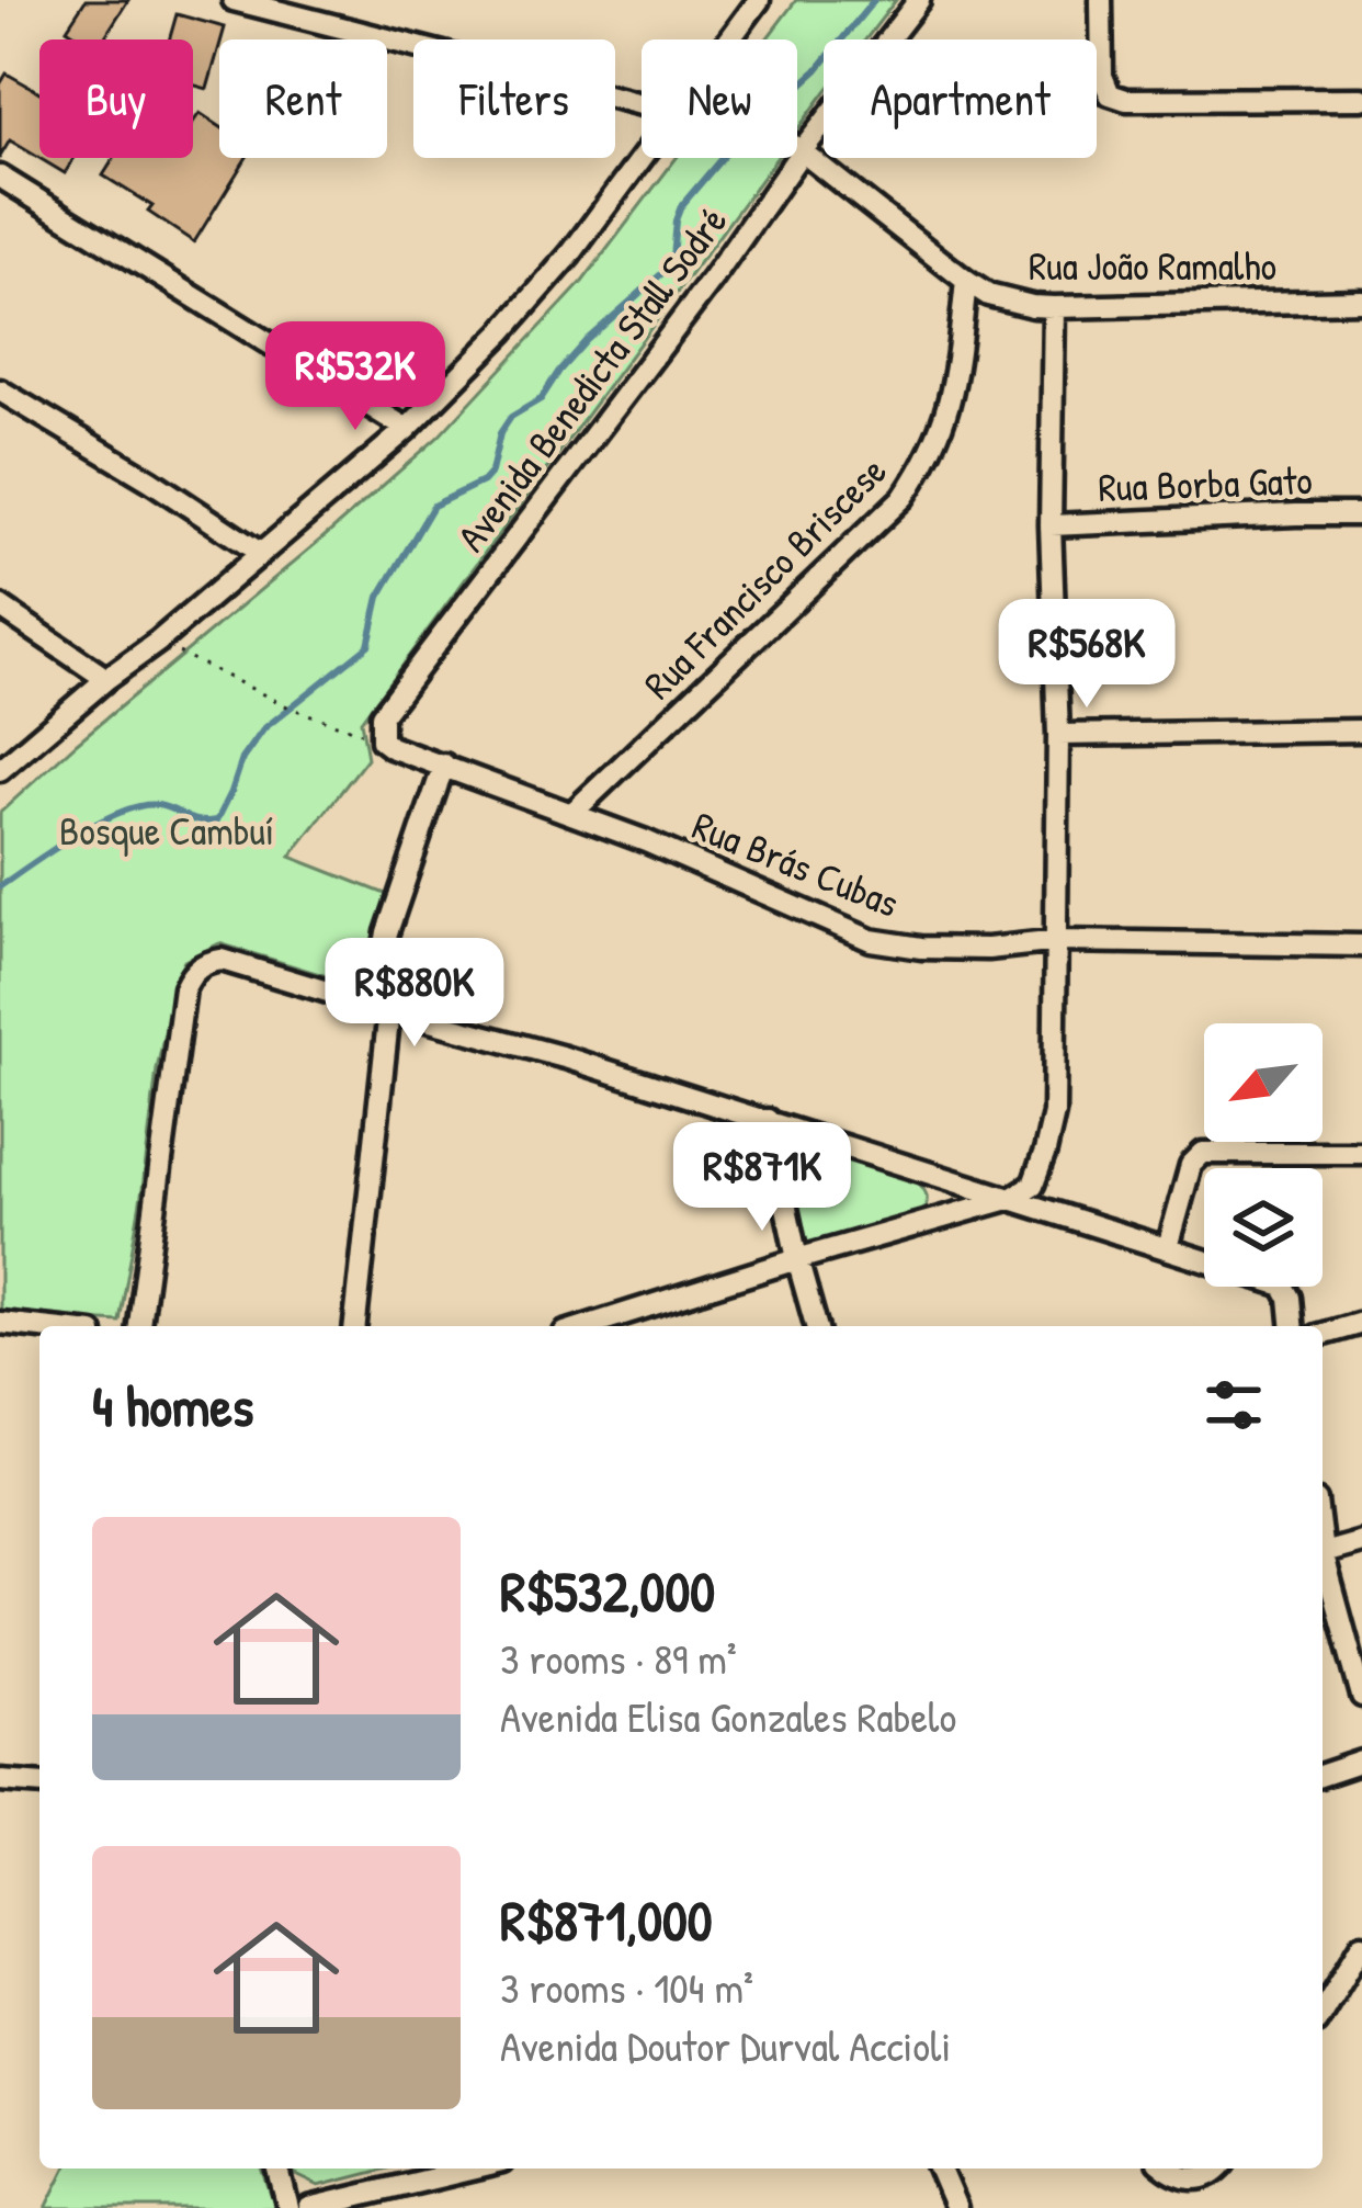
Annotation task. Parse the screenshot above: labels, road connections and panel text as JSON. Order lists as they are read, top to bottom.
{
  "streets": {
    "street": [
      "Rua João Ramalho",
      "Avenida Benedicta Stall Sodré",
      "Rua Borba Gato",
      "Rua Francisco Briscese",
      "Rua Brás Cubas"
    ]
  },
  "crossings": [
    ["Rua João Ramalho", "Avenida Benedicta Stall Sodré"],
    ["Rua João Ramalho", "Rua Francisco Briscese"],
    ["Avenida Benedicta Stall Sodré", "Rua Brás Cubas"],
    ["Rua Francisco Briscese", "Rua Brás Cubas"]
  ],
  "parks": ["Bosque Cambuí"],
  "north": "bottom left",
  "page": {
    "chip": [
      "Buy",
      "Rent",
      "Filters",
      "New",
      "Apartment"
    ],
    "price": [
      "R$532K",
      "R$568K",
      "R$880K",
      "R$871K"
    ],
    "heading": "4 homes",
    "list": [
      {
        "name": "R$532,000",
        "note": "3 rooms · 89 m² · Avenida Elisa Gonzales Rabelo"
      },
      {
        "name": "R$871,000",
        "note": "3 rooms · 104 m² · Avenida Doutor Durval Accioli"
      }
    ]
  }
}
